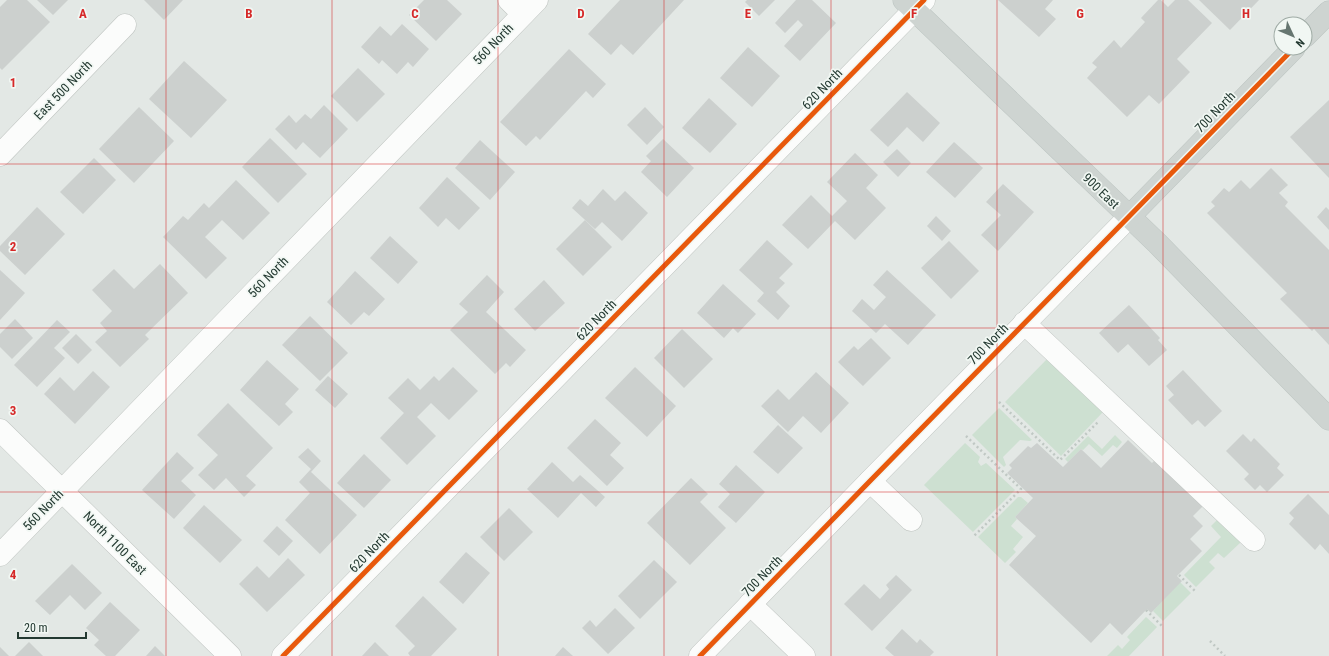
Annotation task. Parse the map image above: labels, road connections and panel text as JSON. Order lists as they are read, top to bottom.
{
  "streets": {
    "main road": ["700 North", "900 East"],
    "street": [
      "560 North",
      "620 North",
      "East 500 North",
      "North 1100 East"
    ]
  },
  "crossings": [
    ["560 North", "North 1100 East"],
    ["620 North", "900 East"],
    ["700 North", "900 East"]
  ],
  "scale_bar": "20 m",
  "north": "bottom right",
  "grid": {
    "columns": [
      "A",
      "B",
      "C",
      "D",
      "E",
      "F",
      "G",
      "H"
    ],
    "rows": [
      "1",
      "2",
      "3",
      "4"
    ]
  }
}
